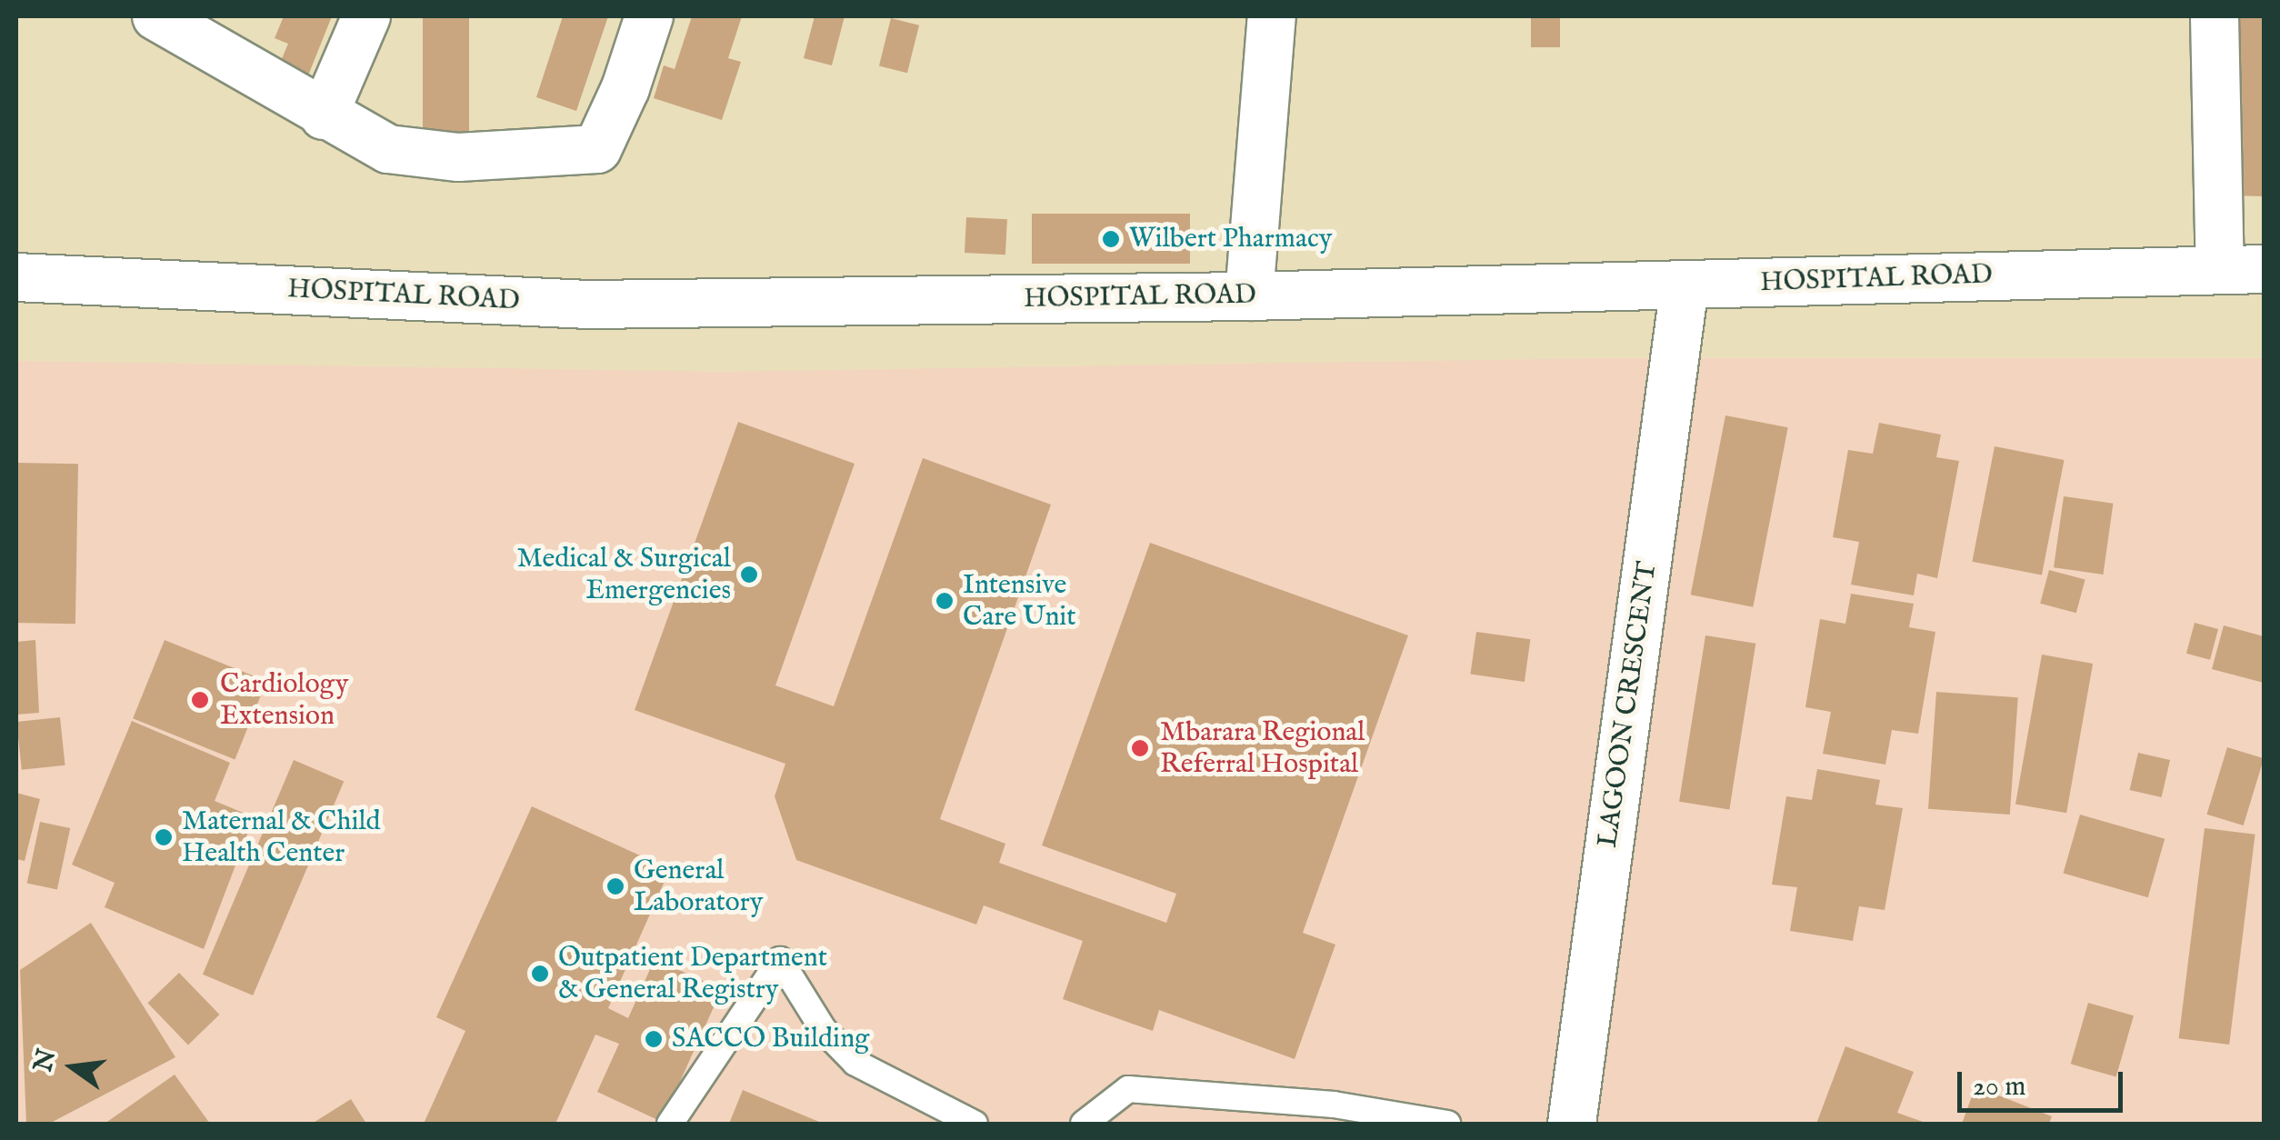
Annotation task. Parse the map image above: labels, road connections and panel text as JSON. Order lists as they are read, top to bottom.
{
  "streets": {
    "street": ["HOSPITAL ROAD", "LAGOON CRESCENT"]
  },
  "crossings": [
    ["HOSPITAL ROAD", "LAGOON CRESCENT"]
  ],
  "places": [
    "Wilbert Pharmacy",
    "Medical & Surgical Emergencies",
    "Intensive Care Unit",
    "Cardiology Extension",
    "Mbarara Regional Referral Hospital",
    "Maternal & Child Health Center",
    "General Laboratory",
    "Outpatient Department & General Registry",
    "SACCO Building"
  ],
  "scale_bar": "20 m",
  "north": "left"
}
